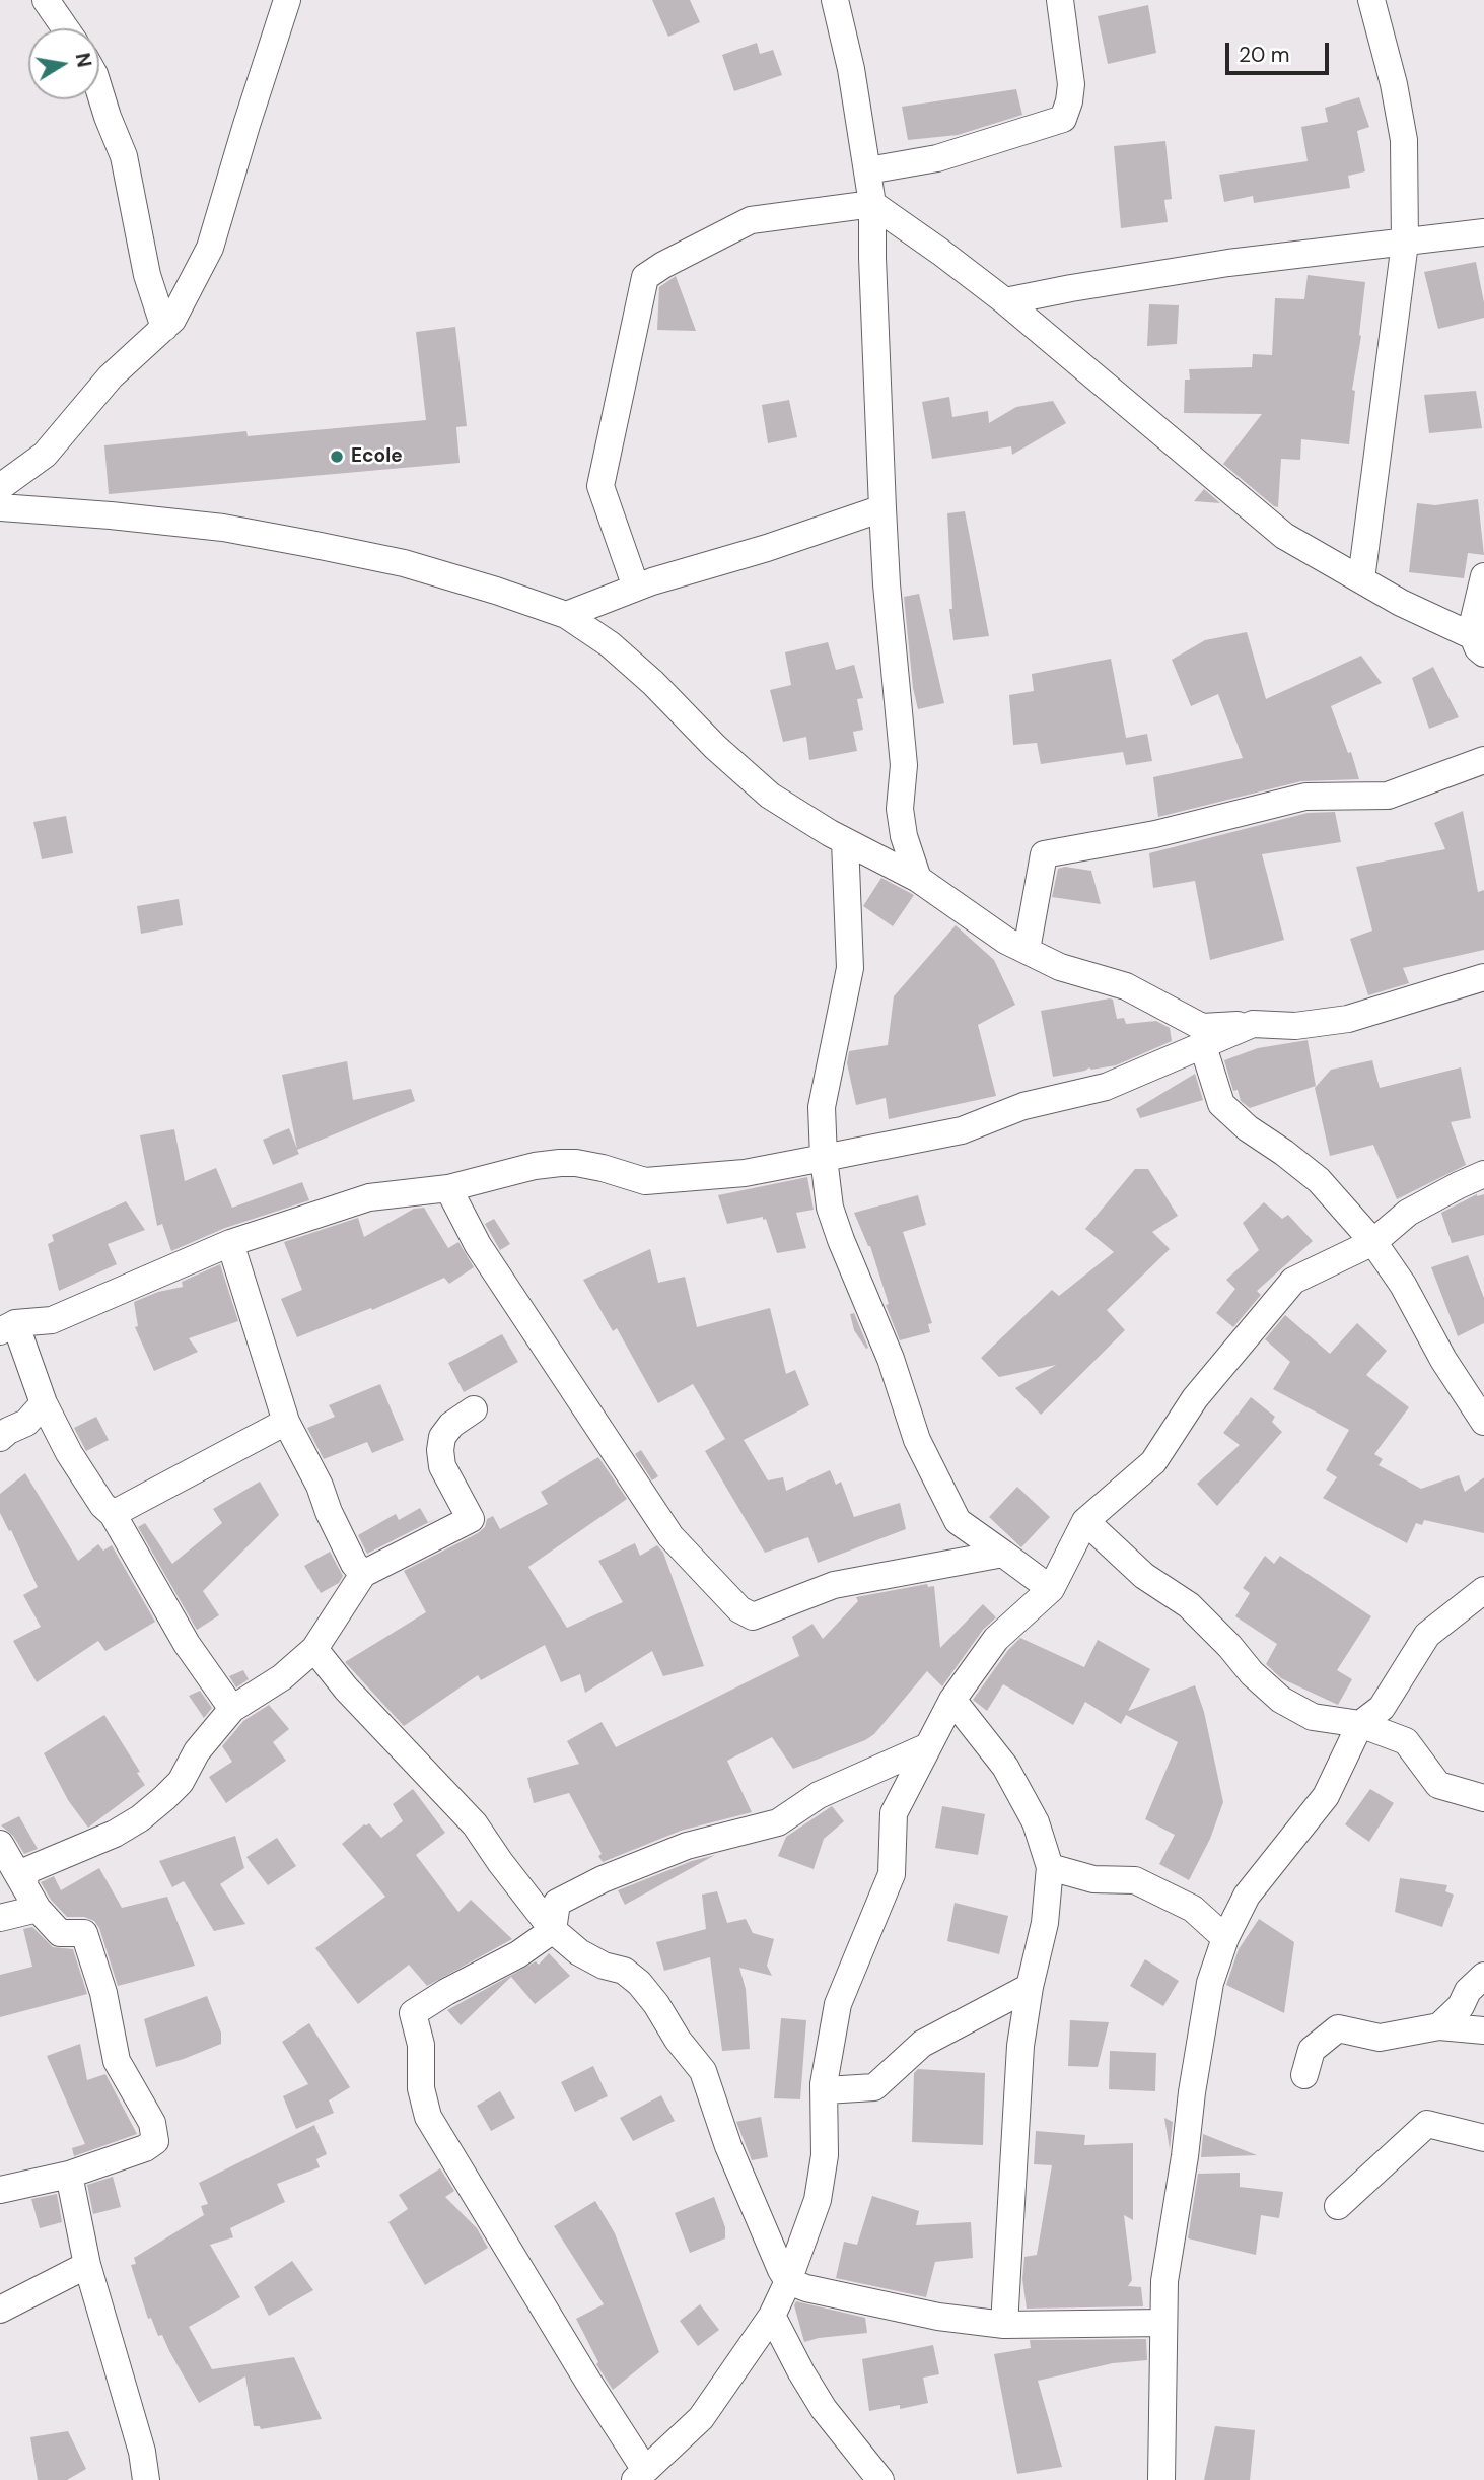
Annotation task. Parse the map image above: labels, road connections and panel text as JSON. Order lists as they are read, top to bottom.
{
  "places": ["Ecole"],
  "scale_bar": "20 m",
  "north": "right"
}
